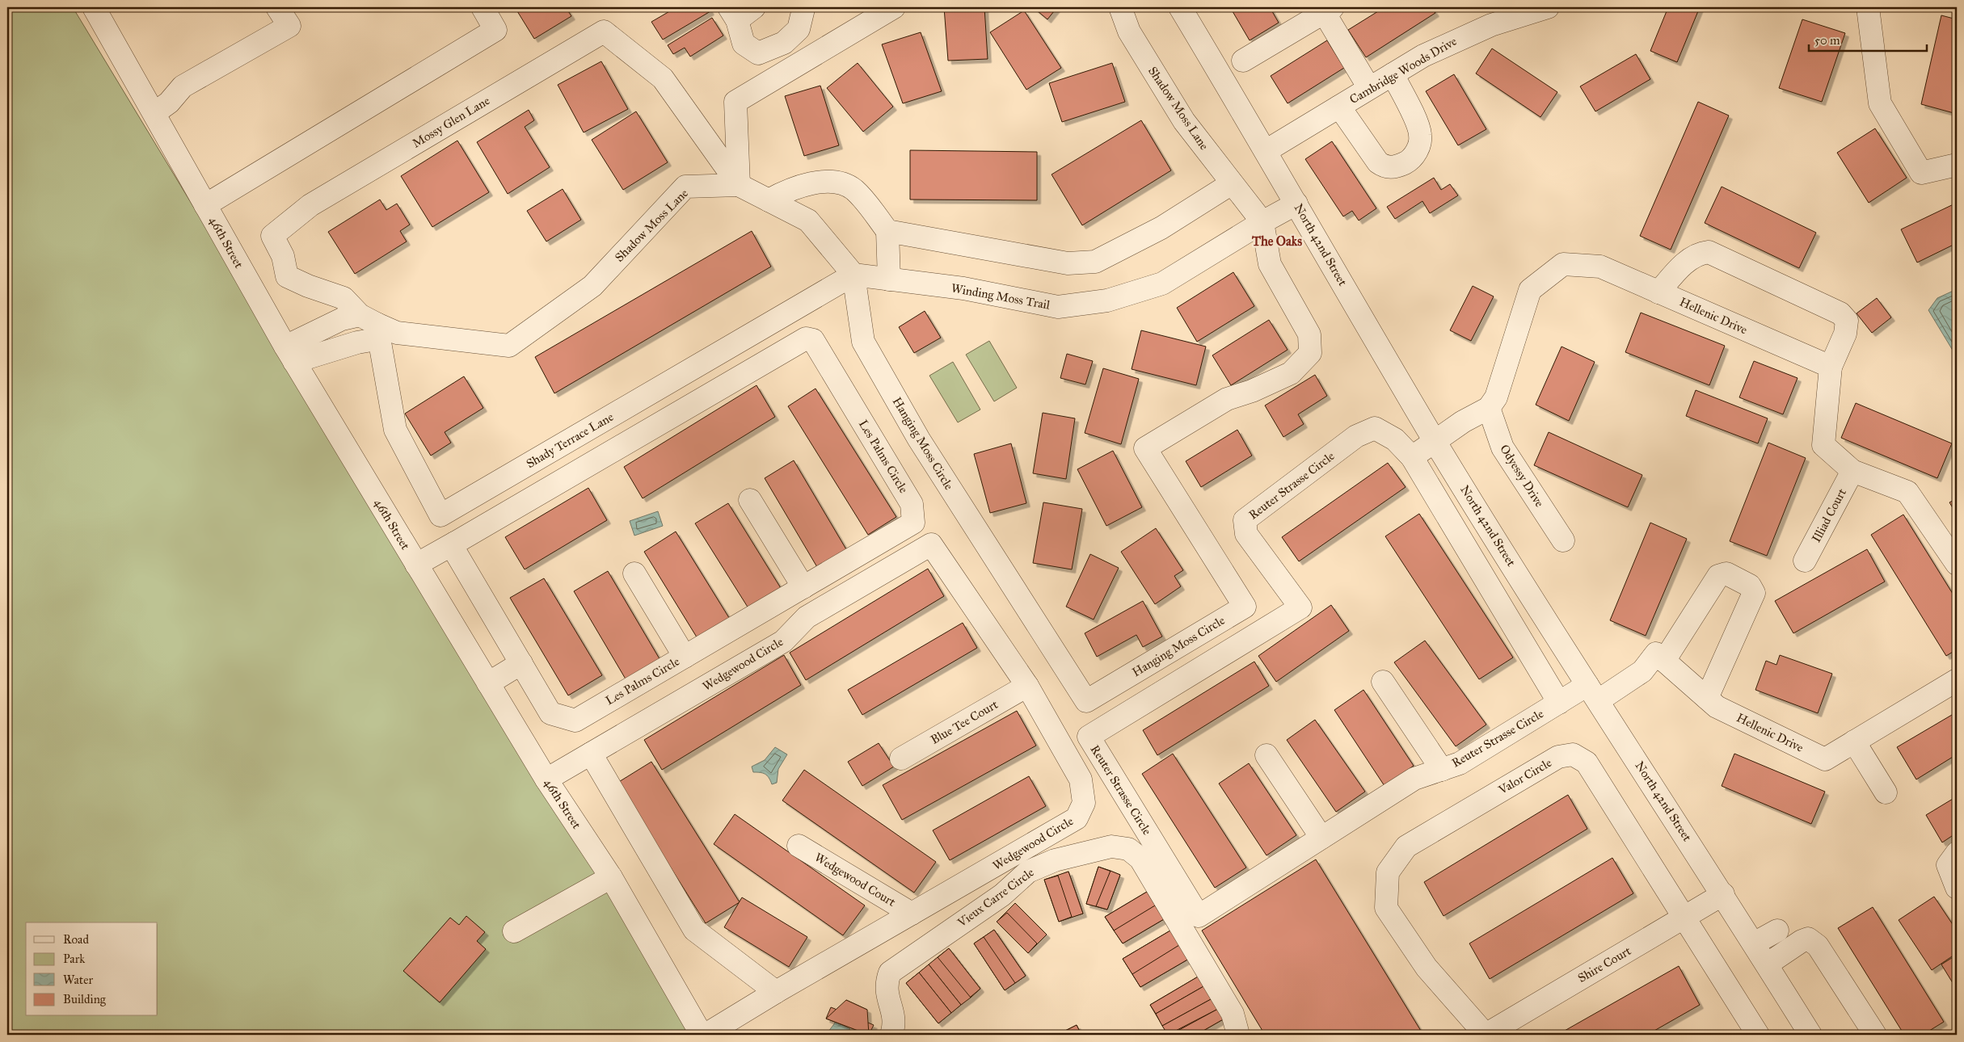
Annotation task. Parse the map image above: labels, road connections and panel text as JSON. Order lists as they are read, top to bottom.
{
  "streets": {
    "street": [
      "Cambridge Woods Drive",
      "Shadow Moss Lane",
      "Mossy Glen Lane",
      "46th Street",
      "North 42nd Street",
      "Winding Moss Trail",
      "Hellenic Drive",
      "Shady Terrace Lane",
      "Hanging Moss Circle",
      "Les Palms Circle",
      "Odyessy Drive",
      "Reuter Strasse Circle",
      "Illiad Court",
      "Wedgewood Circle",
      "Blue Tee Court",
      "Valor Circle",
      "Wedgewood Court",
      "Vieux Carre Circle",
      "Shire Court"
    ]
  },
  "crossings": [
    ["Cambridge Woods Drive", "North 42nd Street"],
    ["Shadow Moss Lane", "Mossy Glen Lane"],
    ["Shadow Moss Lane", "Winding Moss Trail"],
    ["Shadow Moss Lane", "Shady Terrace Lane"],
    ["Shadow Moss Lane", "Hanging Moss Circle"],
    ["Mossy Glen Lane", "Shady Terrace Lane"],
    ["46th Street", "Les Palms Circle"],
    ["46th Street", "Wedgewood Circle"],
    ["North 42nd Street", "Winding Moss Trail"],
    ["North 42nd Street", "Reuter Strasse Circle"],
    ["North 42nd Street", "Shire Court"],
    ["Winding Moss Trail", "Shady Terrace Lane"],
    ["Winding Moss Trail", "Hanging Moss Circle"],
    ["Hellenic Drive", "Odyessy Drive"],
    ["Shady Terrace Lane", "Hanging Moss Circle"],
    ["Les Palms Circle", "Wedgewood Circle"],
    ["Wedgewood Circle", "Blue Tee Court"],
    ["Wedgewood Circle", "Wedgewood Court"],
    ["Valor Circle", "Shire Court"]
  ],
  "districts": ["The Oaks"],
  "legend": [
    "Road",
    "Park",
    "Water",
    "Building"
  ],
  "scale_bar": "50 m"
}
